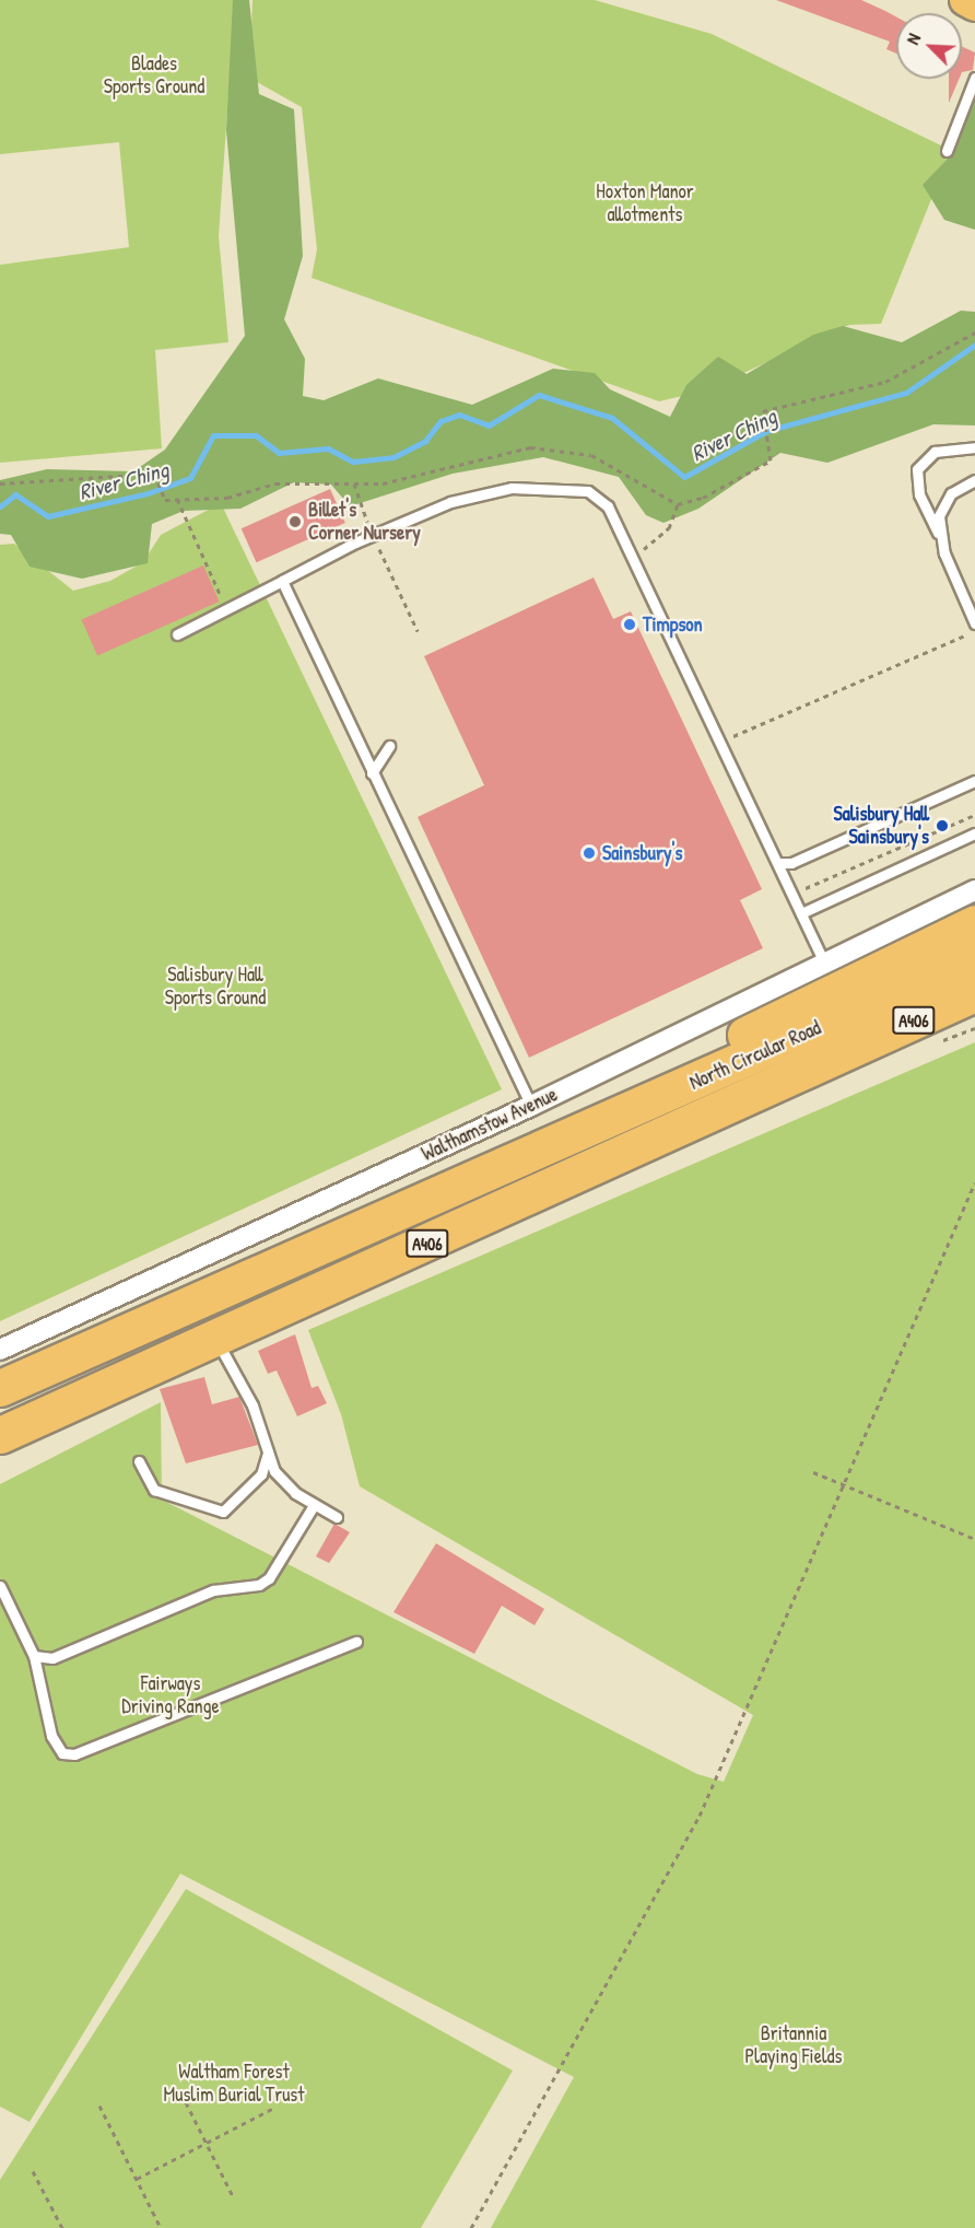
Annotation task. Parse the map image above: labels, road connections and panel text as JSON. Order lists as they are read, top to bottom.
{
  "streets": {
    "highway": ["A406", "North Circular Road", "Walthamstow Avenue"]
  },
  "crossings": [
    ["A406", "North Circular Road"],
    ["A406", "Walthamstow Avenue"],
    ["North Circular Road", "Walthamstow Avenue"]
  ],
  "water": ["River Ching"],
  "parks": [
    "Blades Sports Ground",
    "Hoxton Manor allotments",
    "Salisbury Hall Sports Ground",
    "Fairways Driving Range",
    "Britannia Playing Fields",
    "Waltham Forest Muslim Burial Trust"
  ],
  "places": [
    "Billet's Corner Nursery",
    "Timpson",
    "Salisbury Hall Sainsbury's",
    "Sainsbury's"
  ],
  "north": "top left"
}
